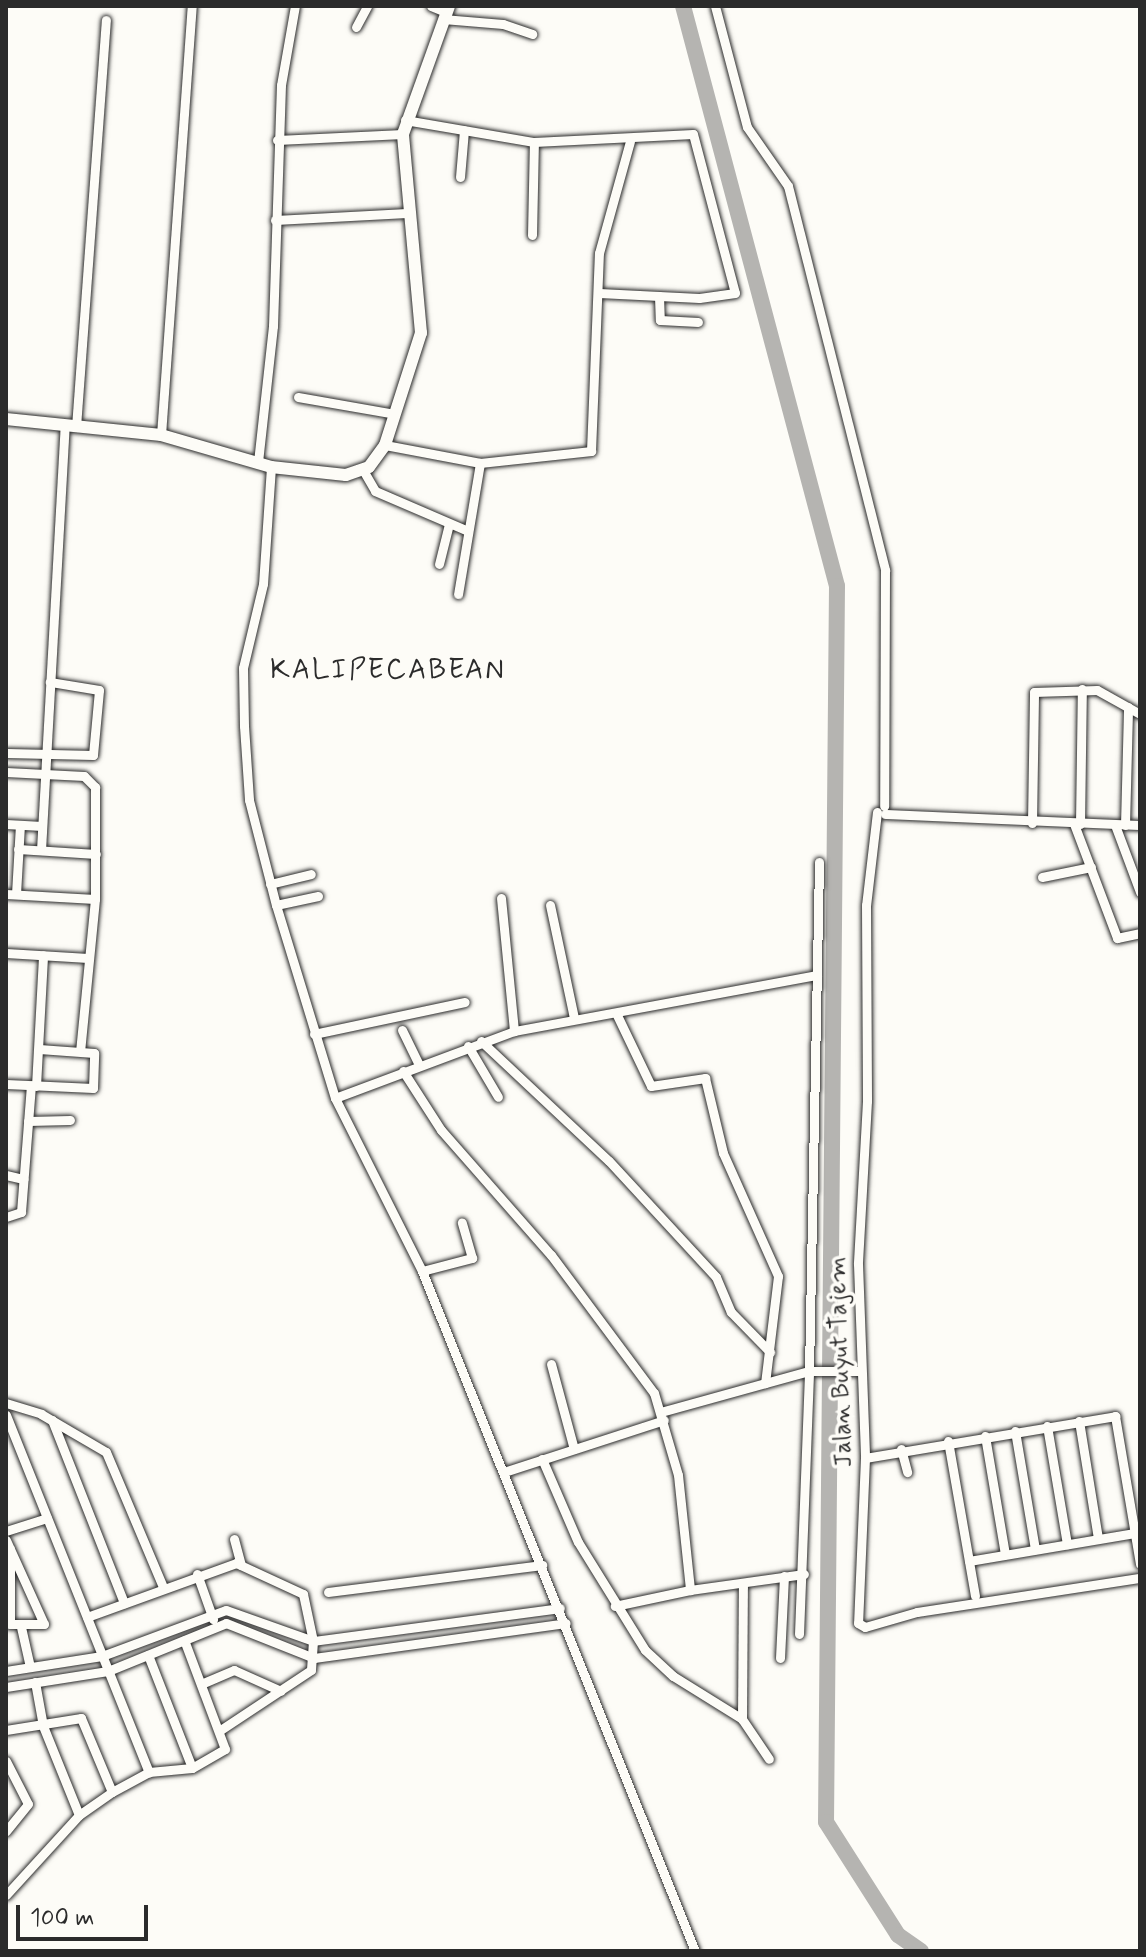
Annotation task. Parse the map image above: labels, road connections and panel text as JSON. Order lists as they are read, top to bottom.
{
  "streets": {
    "street": ["Jalan Buyut Tajem"]
  },
  "districts": ["KALIPECABEAN"],
  "scale_bar": "100 m"
}
